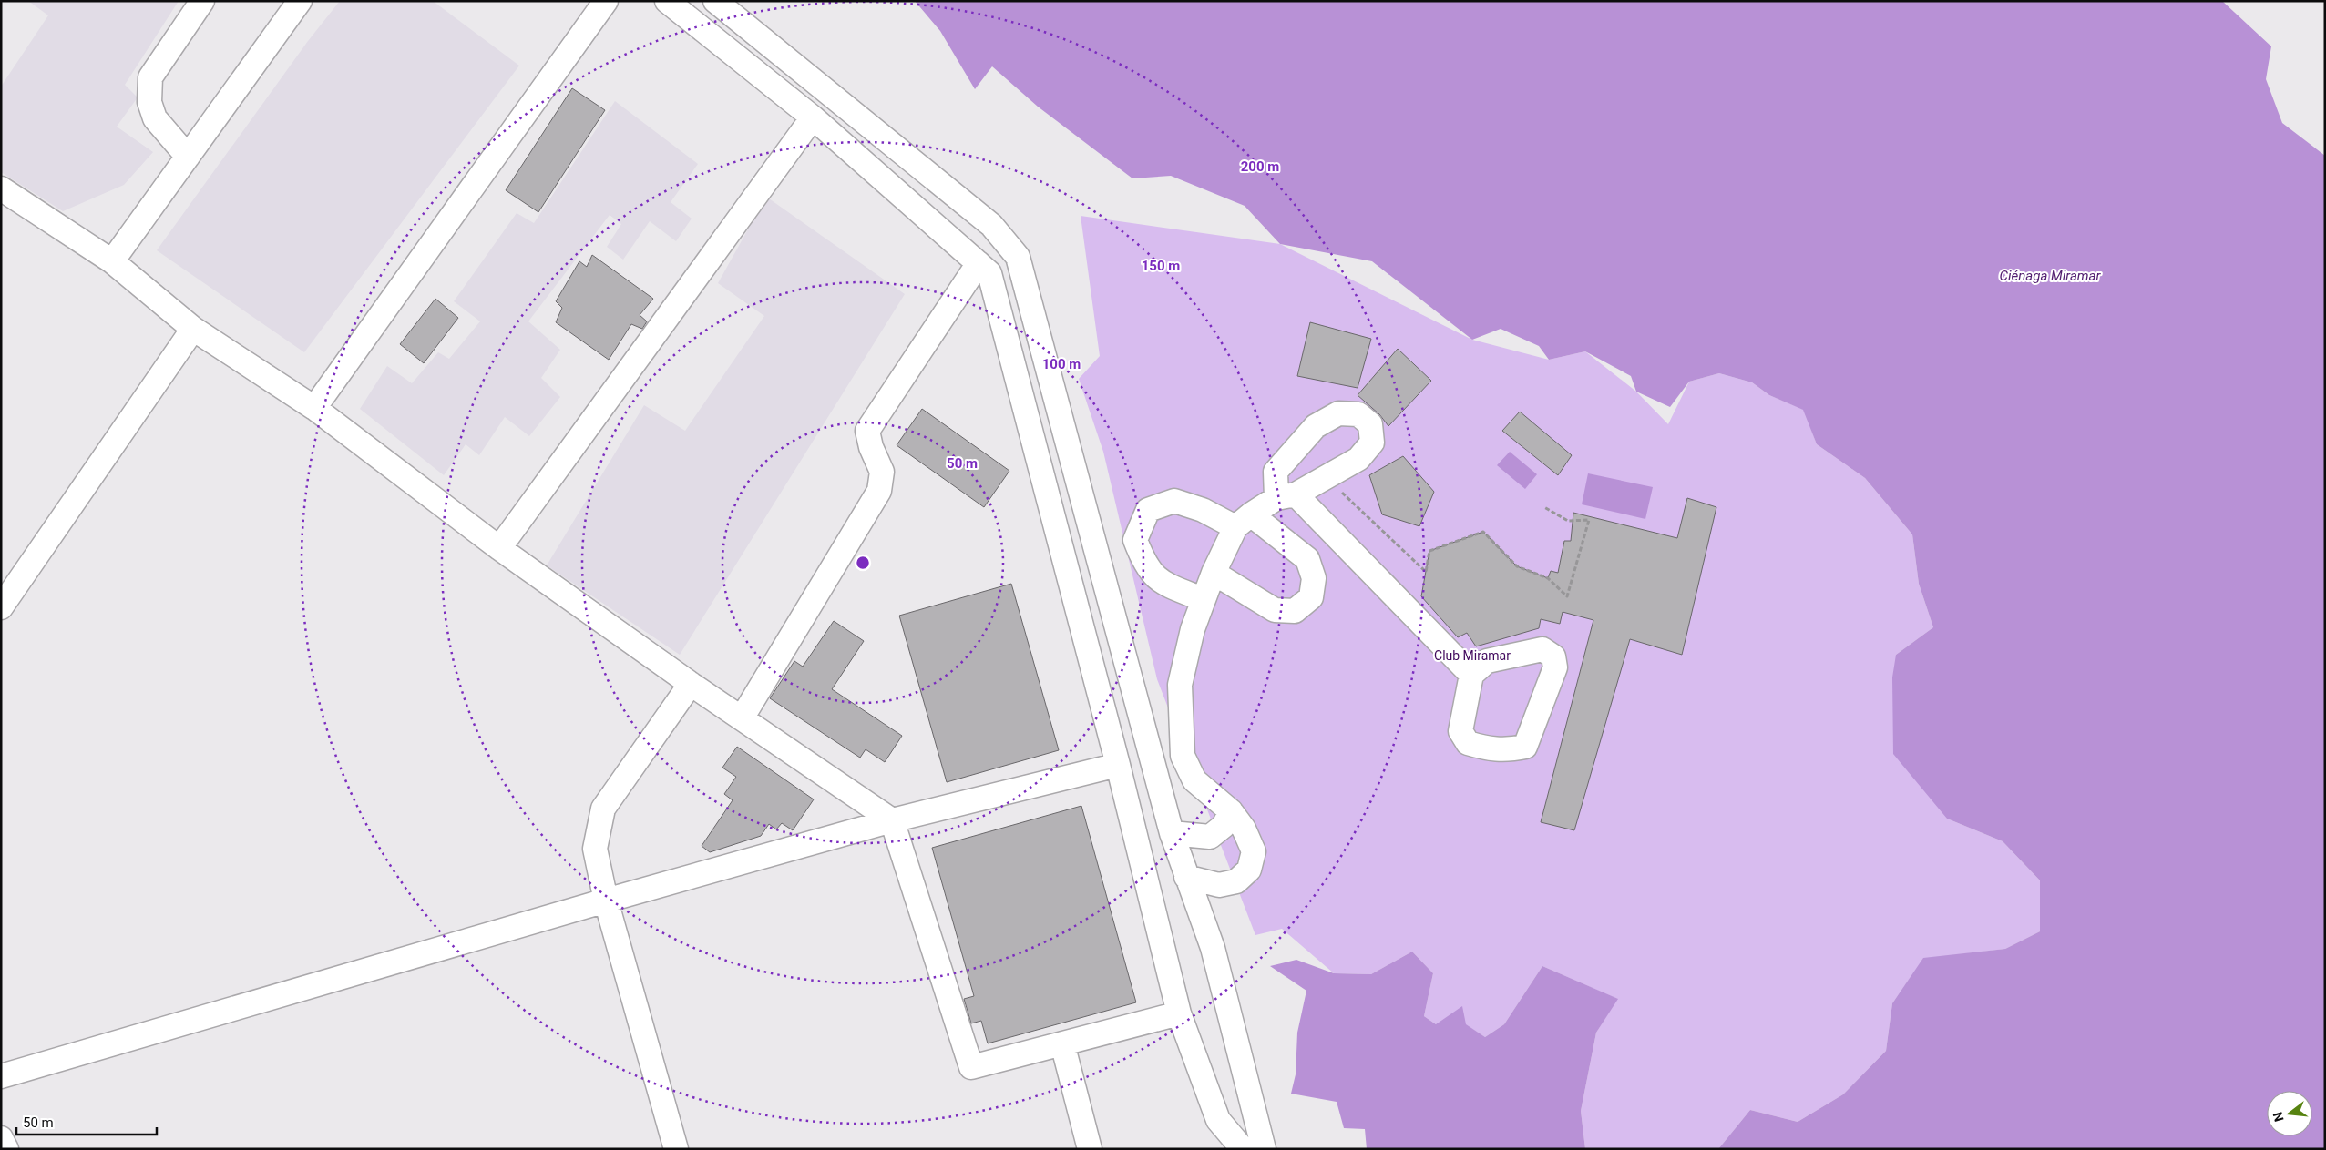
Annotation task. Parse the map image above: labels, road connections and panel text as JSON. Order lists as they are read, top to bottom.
{
  "water": ["Ciénaga Miramar"],
  "parks": ["Club Miramar"],
  "scale_bar": "50 m",
  "north": "left",
  "rings": [
    "200 m",
    "150 m",
    "100 m",
    "50 m"
  ]
}
